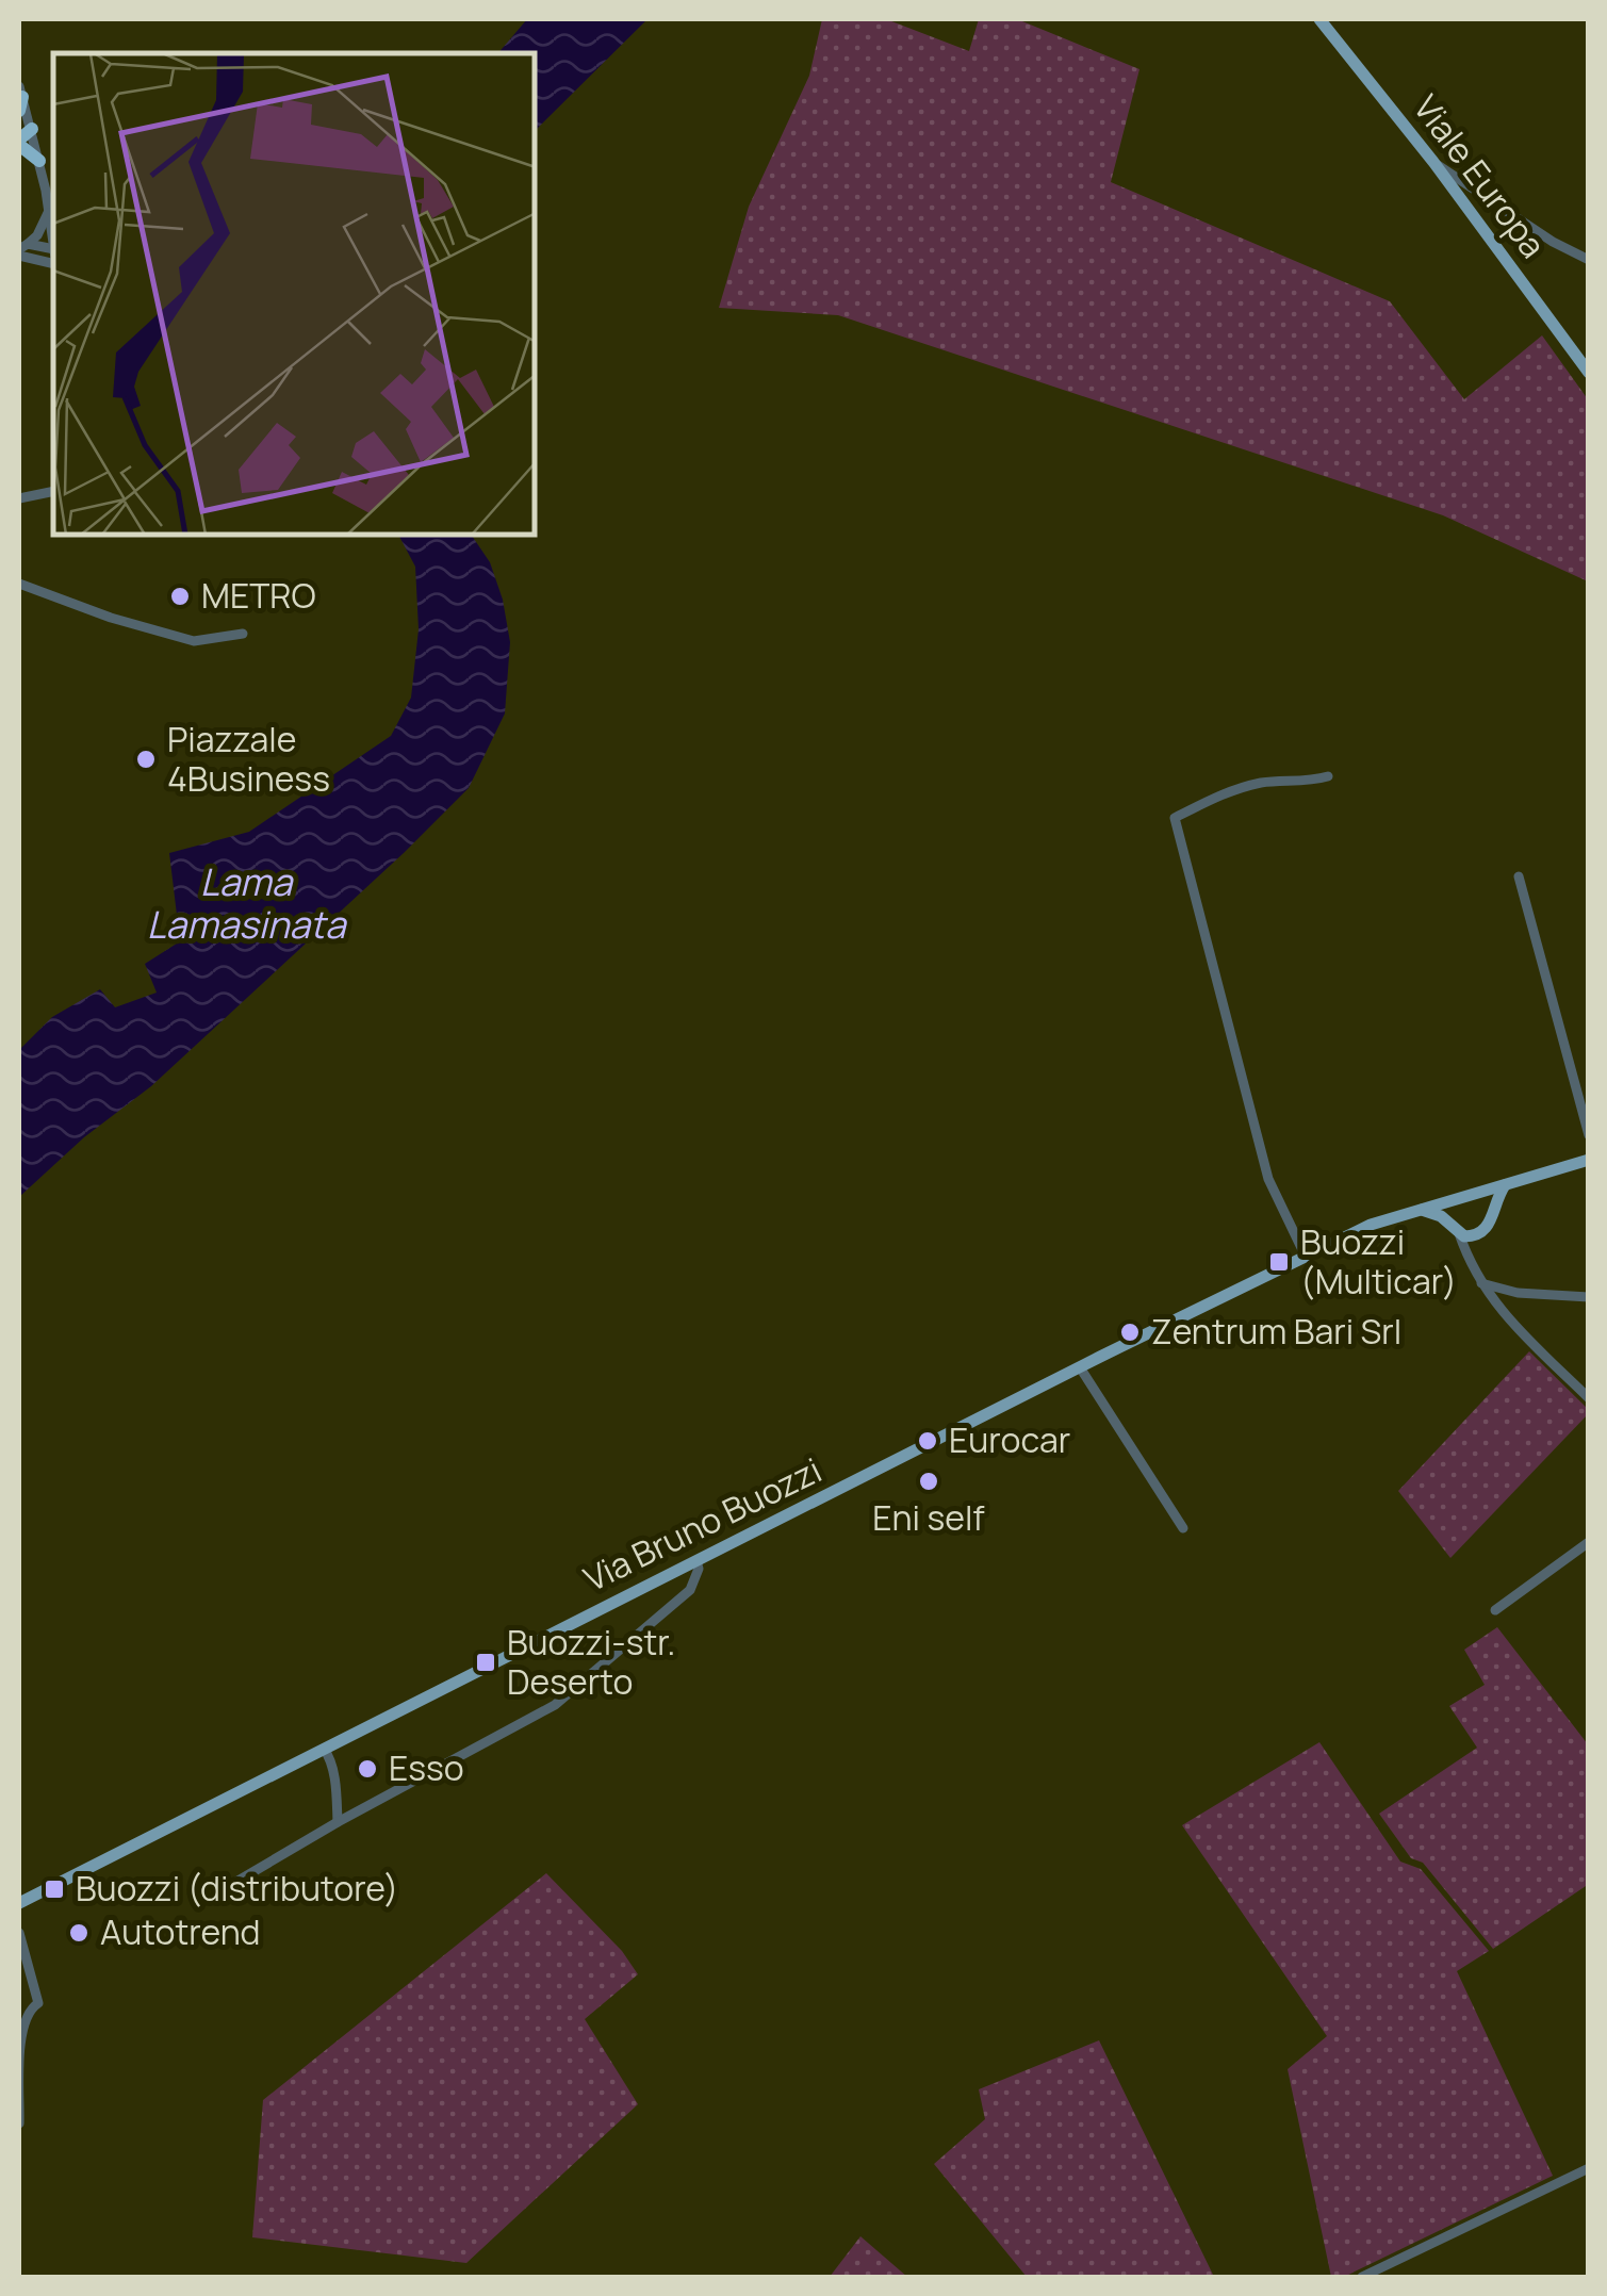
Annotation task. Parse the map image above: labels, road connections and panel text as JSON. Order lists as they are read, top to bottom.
{
  "streets": {
    "main road": ["Viale Europa", "Via Bruno Buozzi"]
  },
  "water": ["Lama Lamasinata"],
  "places": {
    "other": [
      "METRO",
      "Piazzale 4Business",
      "Zentrum Bari Srl",
      "Eurocar",
      "Eni self",
      "Esso",
      "Autotrend"
    ],
    "transit": ["Buozzi (Multicar)", "Buozzi-str. Deserto", "Buozzi (distributore)"]
  }
}
